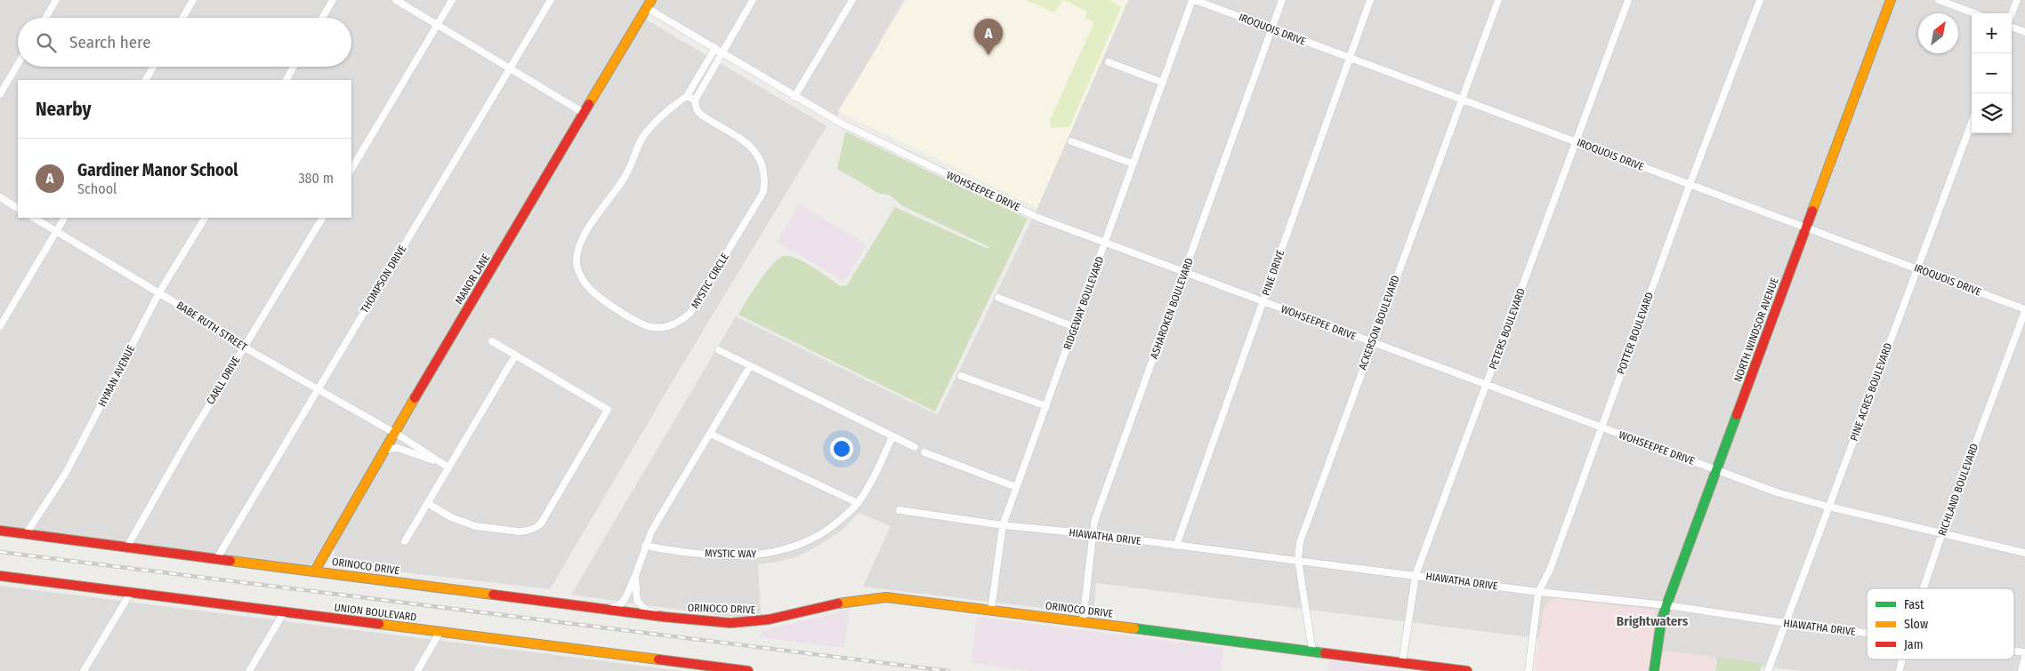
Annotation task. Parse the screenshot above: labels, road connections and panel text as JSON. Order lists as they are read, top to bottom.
{
  "streets": {
    "street": [
      "IROQUOIS DRIVE",
      "WOHSEEPEE DRIVE",
      "PINE DRIVE",
      "THOMPSON DRIVE",
      "MANOR LANE",
      "MYSTIC CIRCLE",
      "RIDGEWAY BOULEVARD",
      "ASHAROKEN BOULEVARD",
      "ACKERSON BOULEVARD",
      "BABE RUTH STREET",
      "PETERS BOULEVARD",
      "NORTH WINDSOR AVENUE",
      "POTTER BOULEVARD",
      "HYMAN AVENUE",
      "CARLL DRIVE",
      "PINE ACRES BOULEVARD",
      "RICHLAND BOULEVARD",
      "HIAWATHA DRIVE",
      "MYSTIC WAY",
      "ORINOCO DRIVE",
      "UNION BOULEVARD"
    ]
  },
  "crossings": [
    ["IROQUOIS DRIVE", "PINE DRIVE"],
    ["IROQUOIS DRIVE", "RIDGEWAY BOULEVARD"],
    ["IROQUOIS DRIVE", "ASHAROKEN BOULEVARD"],
    ["IROQUOIS DRIVE", "ACKERSON BOULEVARD"],
    ["IROQUOIS DRIVE", "PETERS BOULEVARD"],
    ["IROQUOIS DRIVE", "NORTH WINDSOR AVENUE"],
    ["IROQUOIS DRIVE", "POTTER BOULEVARD"],
    ["IROQUOIS DRIVE", "PINE ACRES BOULEVARD"],
    ["IROQUOIS DRIVE", "RICHLAND BOULEVARD"],
    ["WOHSEEPEE DRIVE", "PINE DRIVE"],
    ["WOHSEEPEE DRIVE", "MANOR LANE"],
    ["WOHSEEPEE DRIVE", "MYSTIC CIRCLE"],
    ["WOHSEEPEE DRIVE", "RIDGEWAY BOULEVARD"],
    ["WOHSEEPEE DRIVE", "ASHAROKEN BOULEVARD"],
    ["WOHSEEPEE DRIVE", "ACKERSON BOULEVARD"],
    ["WOHSEEPEE DRIVE", "PETERS BOULEVARD"],
    ["WOHSEEPEE DRIVE", "NORTH WINDSOR AVENUE"],
    ["WOHSEEPEE DRIVE", "POTTER BOULEVARD"],
    ["WOHSEEPEE DRIVE", "PINE ACRES BOULEVARD"],
    ["WOHSEEPEE DRIVE", "RICHLAND BOULEVARD"],
    ["PINE DRIVE", "HIAWATHA DRIVE"],
    ["THOMPSON DRIVE", "BABE RUTH STREET"],
    ["THOMPSON DRIVE", "ORINOCO DRIVE"],
    ["MANOR LANE", "BABE RUTH STREET"],
    ["MANOR LANE", "ORINOCO DRIVE"],
    ["RIDGEWAY BOULEVARD", "HIAWATHA DRIVE"],
    ["RIDGEWAY BOULEVARD", "ORINOCO DRIVE"],
    ["ASHAROKEN BOULEVARD", "HIAWATHA DRIVE"],
    ["ASHAROKEN BOULEVARD", "ORINOCO DRIVE"],
    ["ACKERSON BOULEVARD", "HIAWATHA DRIVE"],
    ["ACKERSON BOULEVARD", "ORINOCO DRIVE"],
    ["BABE RUTH STREET", "HYMAN AVENUE"],
    ["BABE RUTH STREET", "CARLL DRIVE"],
    ["PETERS BOULEVARD", "HIAWATHA DRIVE"],
    ["PETERS BOULEVARD", "ORINOCO DRIVE"],
    ["NORTH WINDSOR AVENUE", "HIAWATHA DRIVE"],
    ["POTTER BOULEVARD", "HIAWATHA DRIVE"],
    ["HYMAN AVENUE", "ORINOCO DRIVE"],
    ["CARLL DRIVE", "ORINOCO DRIVE"],
    ["PINE ACRES BOULEVARD", "HIAWATHA DRIVE"]
  ],
  "districts": ["Brightwaters"],
  "legend": ["Fast", "Slow", "Jam"],
  "north": "top right",
  "page": {
    "map_buttons": ["+", "−"],
    "search": "Search here",
    "pins": "A",
    "heading": "Nearby",
    "list": [
      {
        "mark": "A",
        "name": "Gardiner Manor School",
        "note": "School",
        "value": "380 m"
      }
    ]
  }
}
